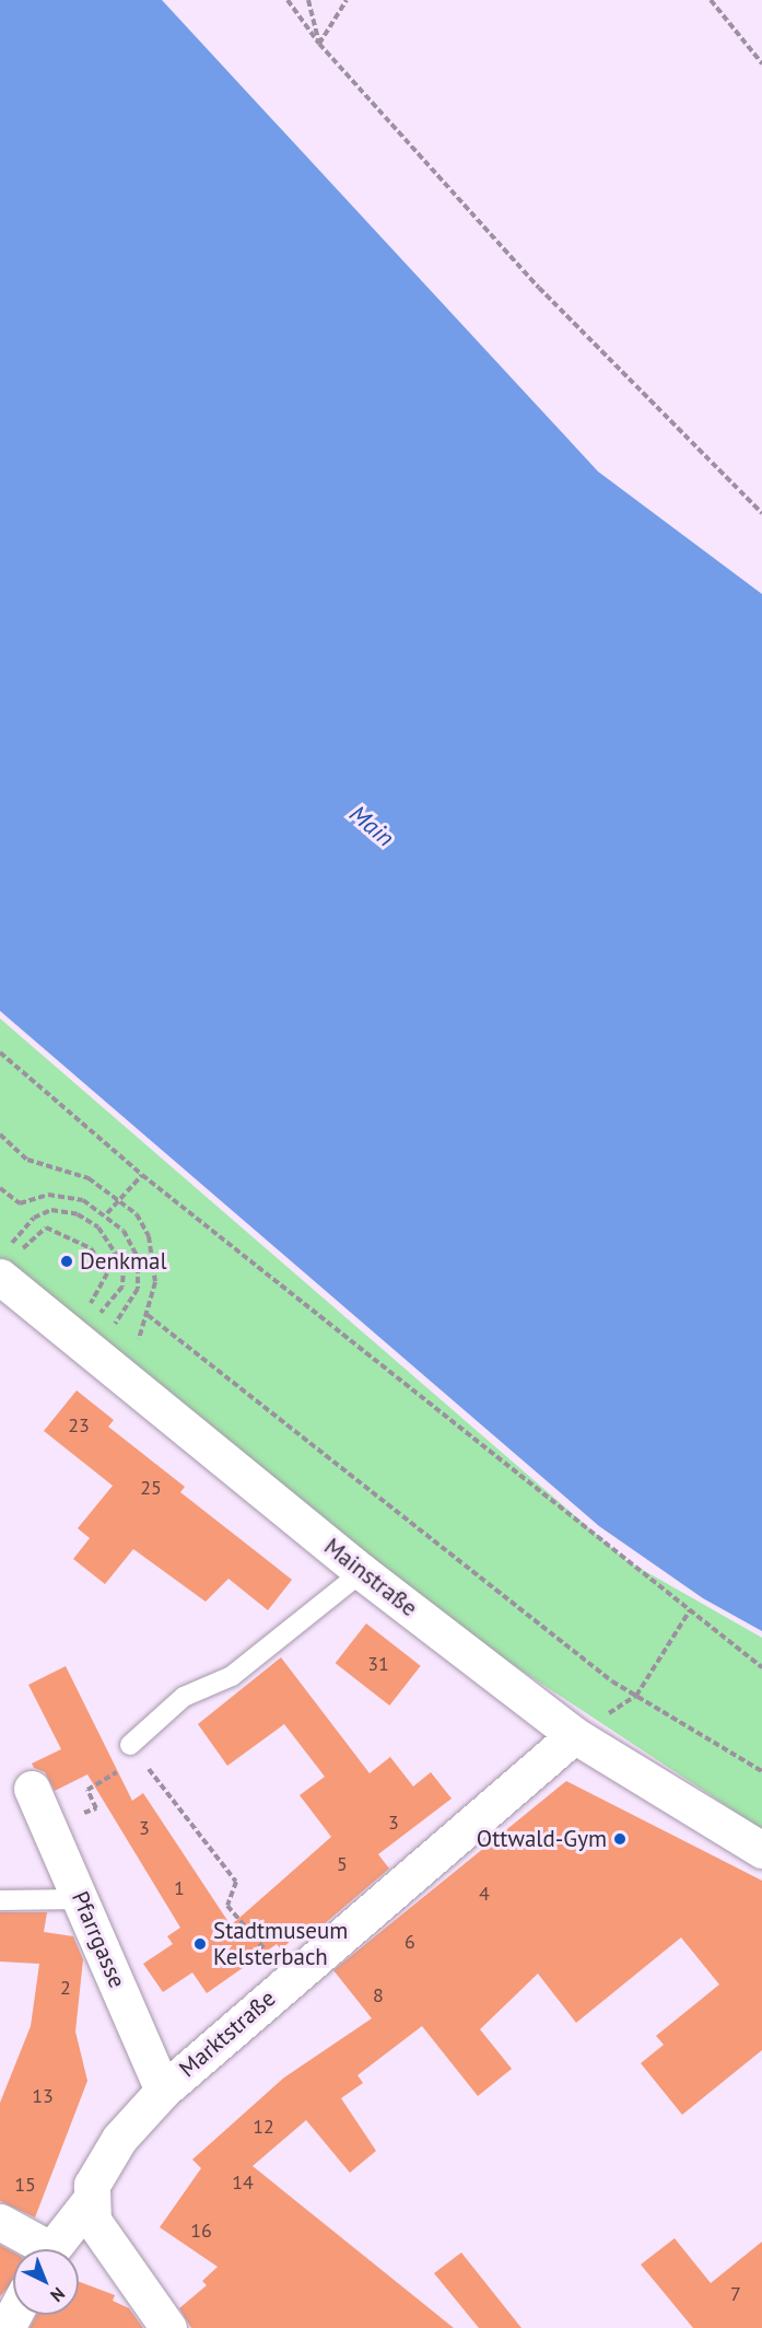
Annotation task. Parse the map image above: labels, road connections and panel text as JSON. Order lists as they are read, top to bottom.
{
  "streets": {
    "street": ["Mainstraße", "Pfarrgasse", "Marktstraße"]
  },
  "crossings": [
    ["Mainstraße", "Marktstraße"],
    ["Pfarrgasse", "Marktstraße"]
  ],
  "water": ["Main"],
  "places": ["Denkmal", "Ottwald-Gym", "Stadtmuseum Kelsterbach"],
  "house_numbers": [
    "23",
    "25",
    "31",
    "3",
    "3",
    "5",
    "1",
    "4",
    "6",
    "2",
    "8",
    "13",
    "12",
    "14",
    "15",
    "16",
    "7"
  ],
  "north": "bottom right"
}
